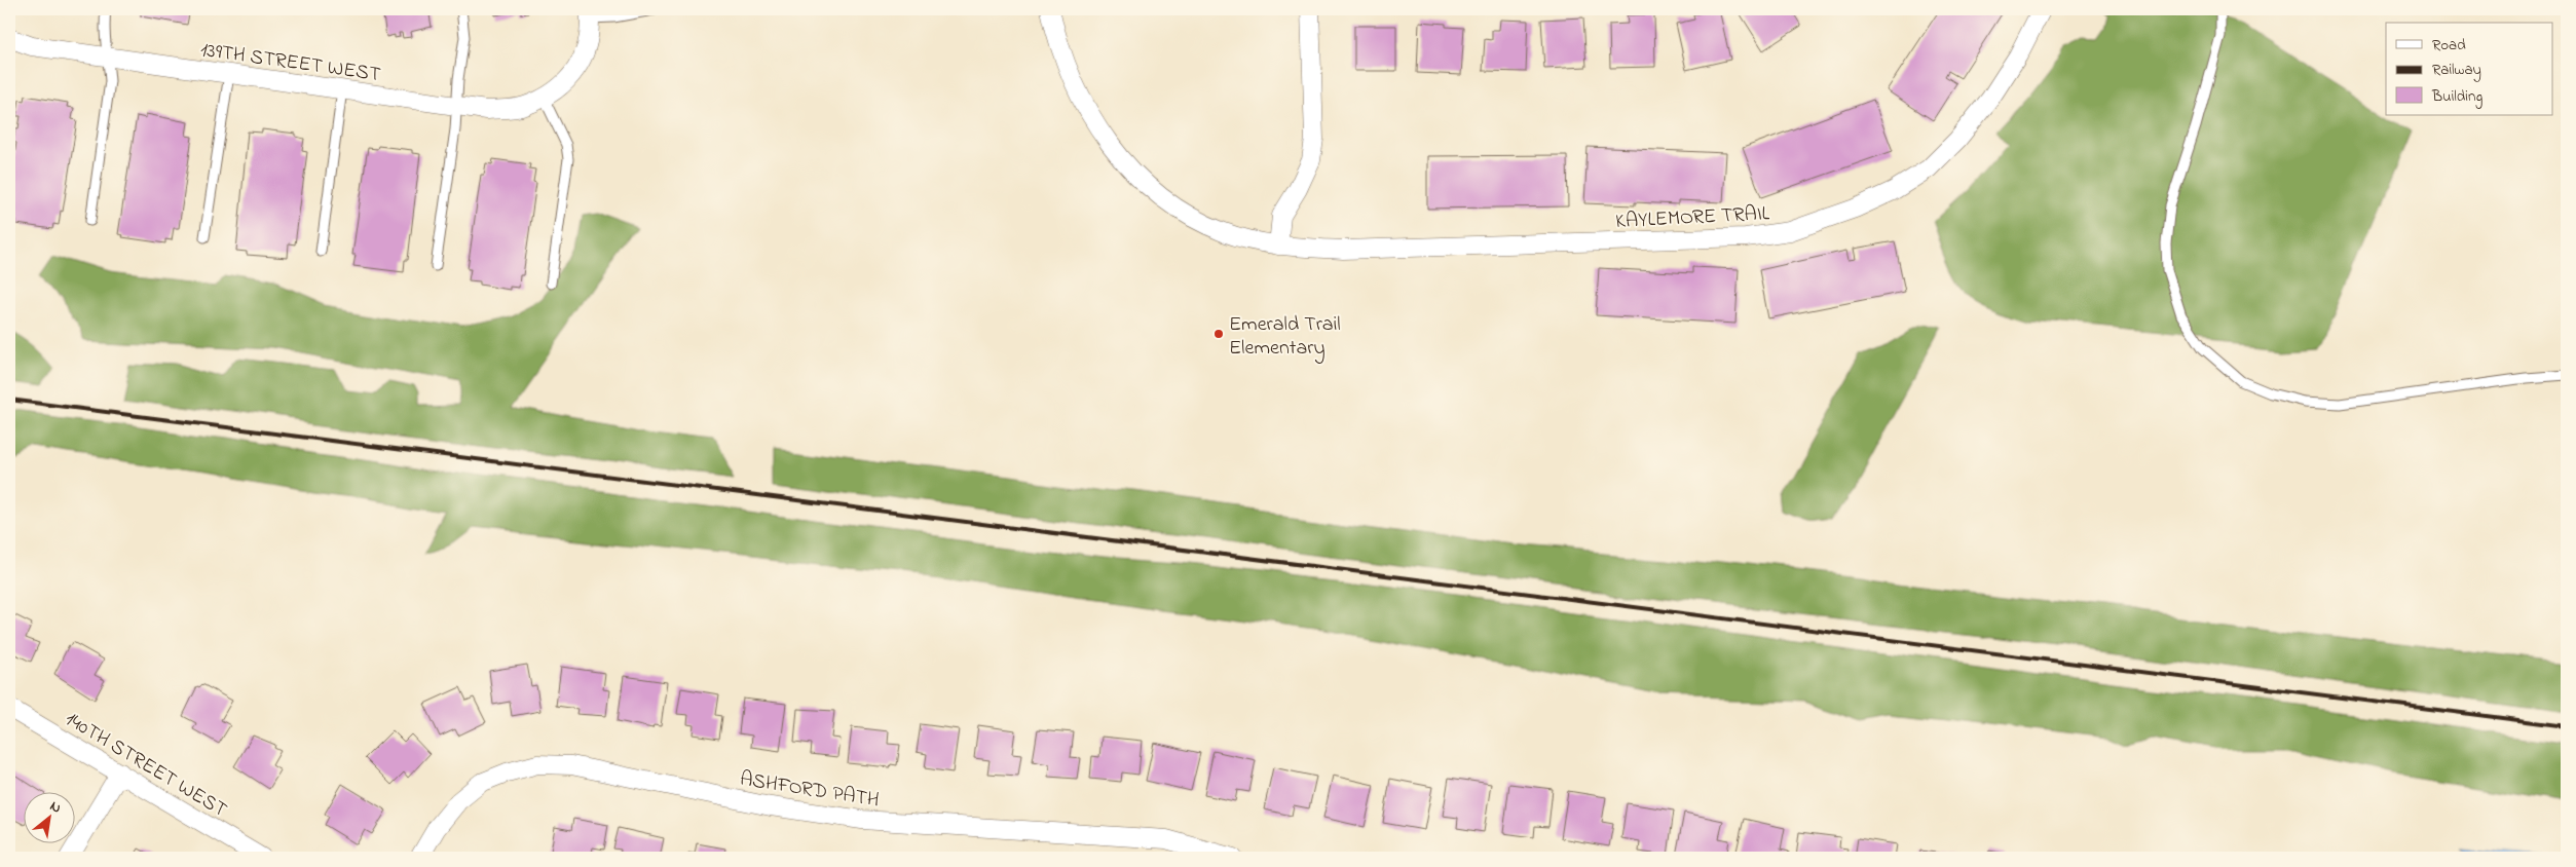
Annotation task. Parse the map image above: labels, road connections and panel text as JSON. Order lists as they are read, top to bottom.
{
  "streets": {
    "street": [
      "139TH STREET WEST",
      "KAYLEMORE TRAIL",
      "140TH STREET WEST",
      "ASHFORD PATH"
    ]
  },
  "places": ["Emerald Trail Elementary"],
  "legend": ["Road", "Railway", "Building"],
  "north": "top right"
}
